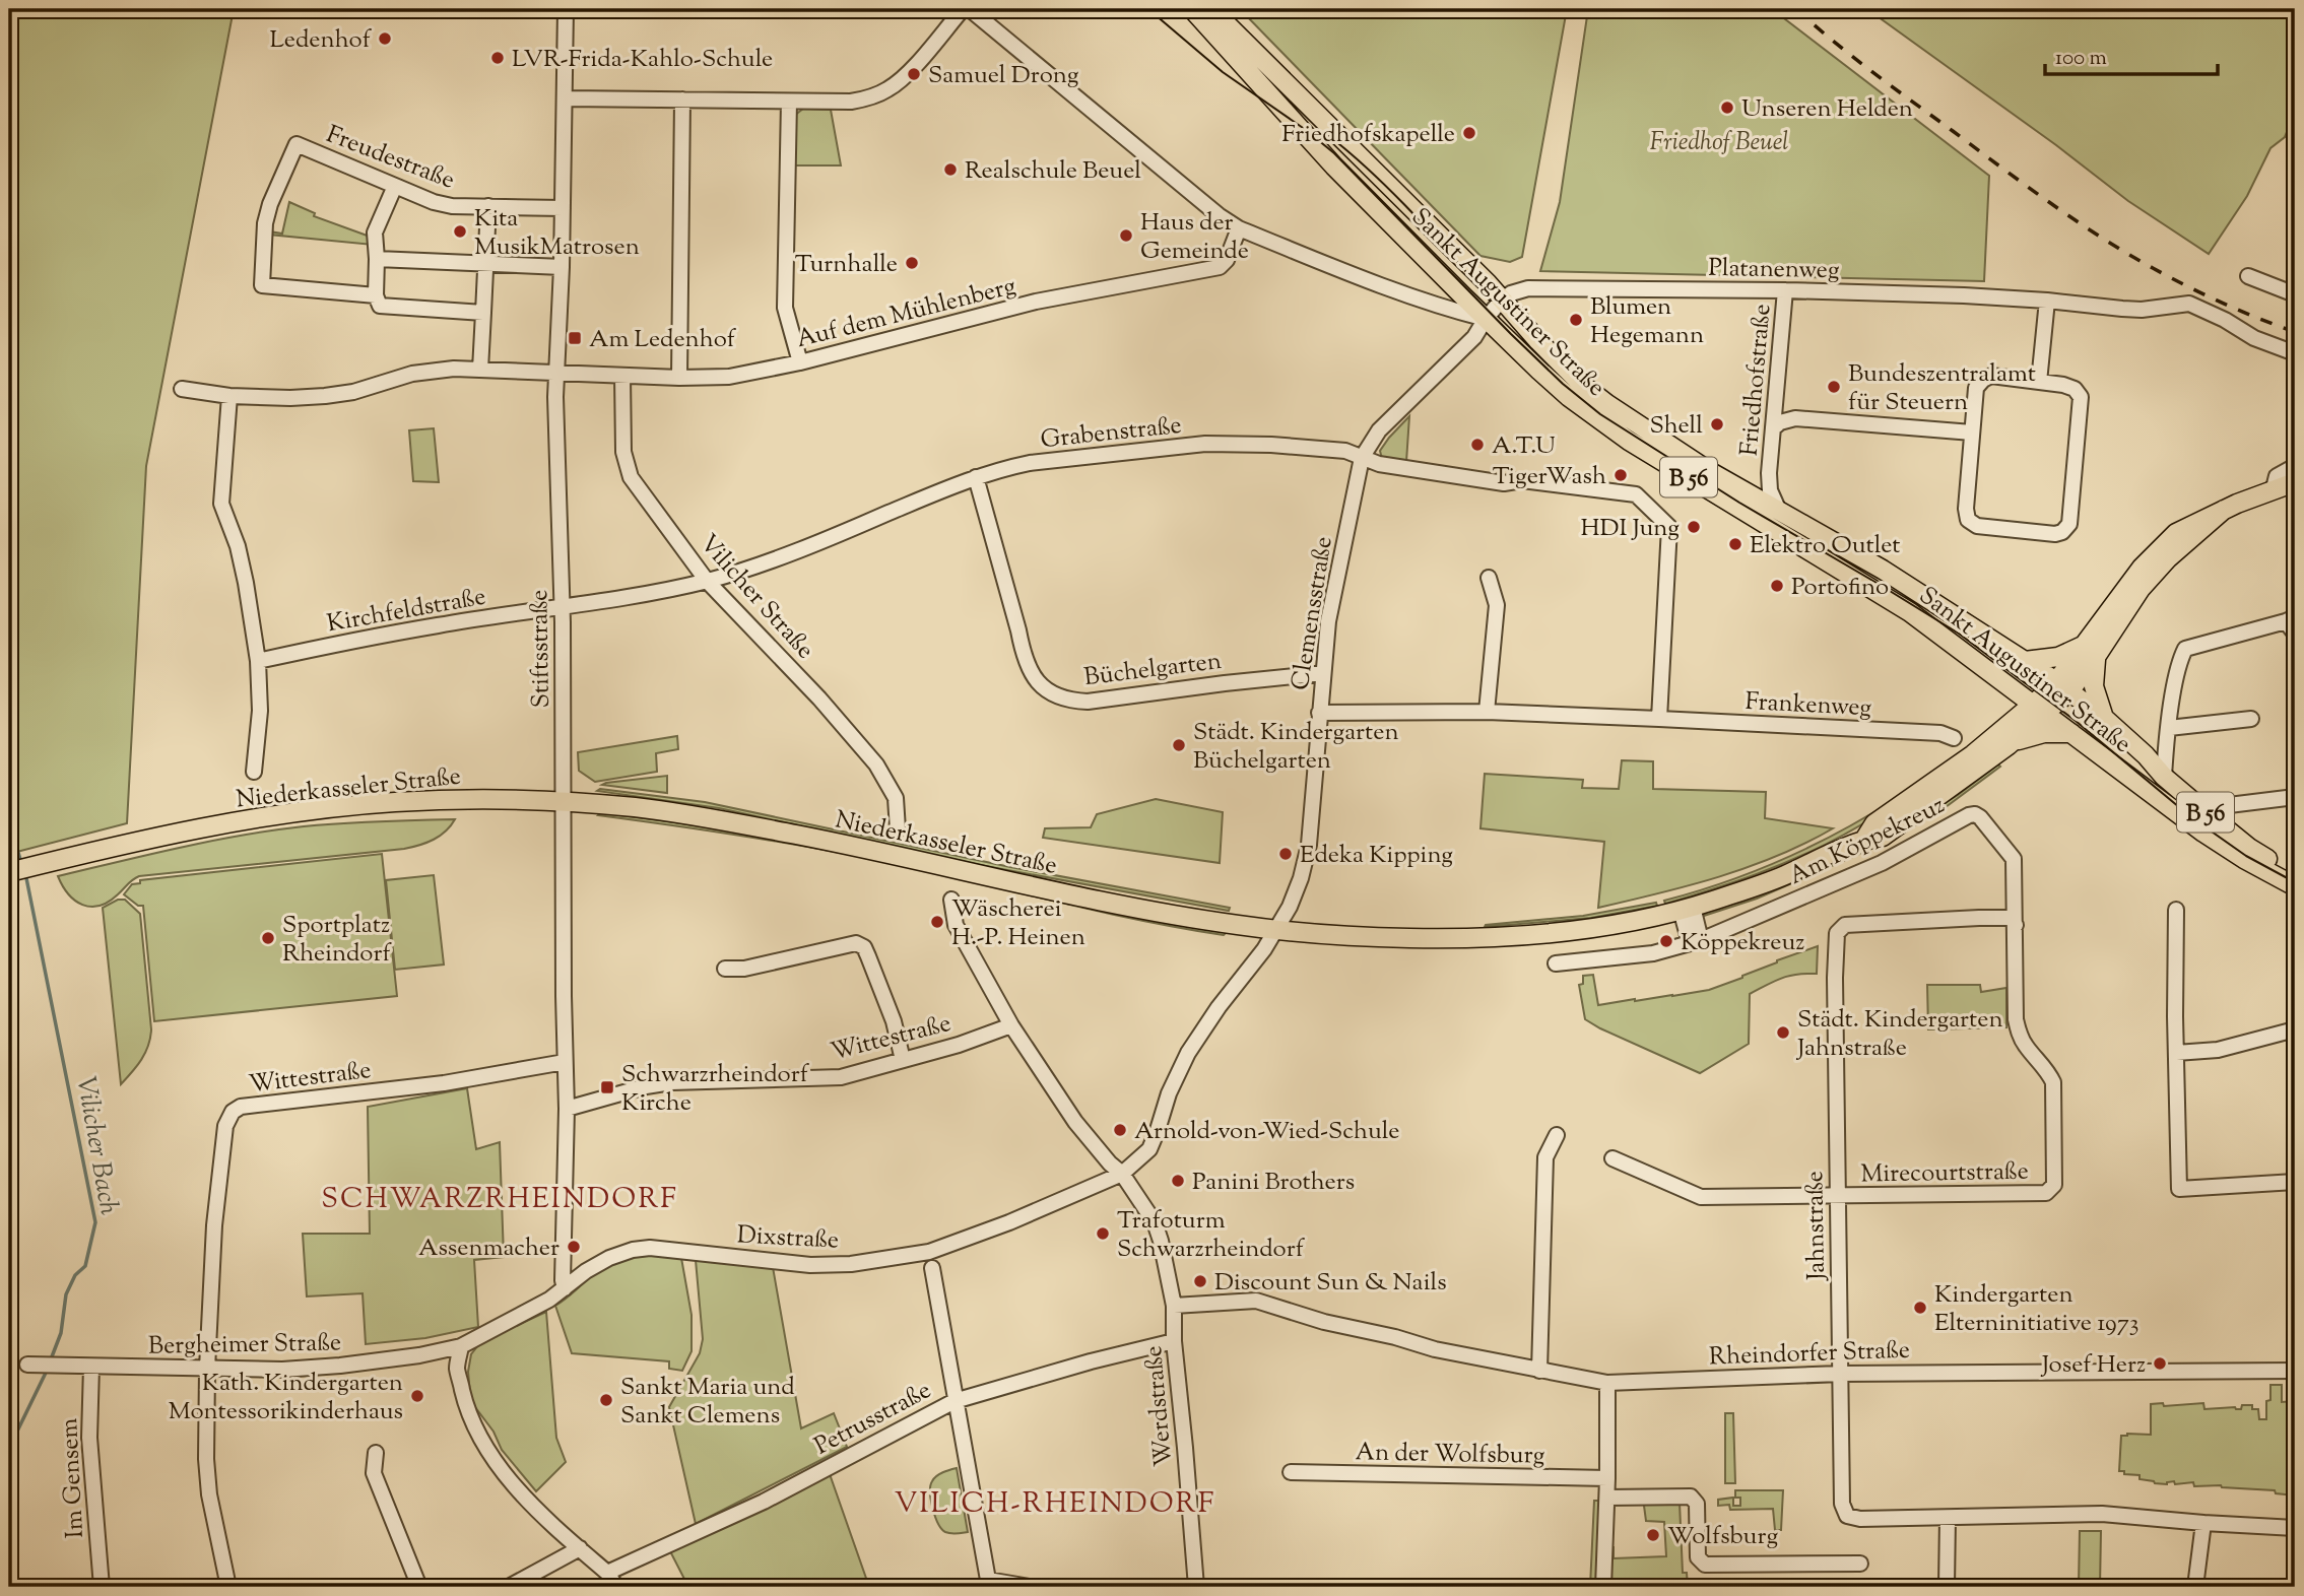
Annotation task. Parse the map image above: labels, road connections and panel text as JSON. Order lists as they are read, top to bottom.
{
  "streets": {
    "main road": ["Sankt Augustiner Straße", "B 56", "Niederkasseler Straße"],
    "street": [
      "Freudestraße",
      "Platanenweg",
      "Auf dem Mühlenberg",
      "Friedhofstraße",
      "Grabenstraße",
      "Vilicher Straße",
      "Kirchfeldstraße",
      "Clemensstraße",
      "Stiftsstraße",
      "Büchelgarten",
      "Frankenweg",
      "Am Köppekreuz",
      "Wittestraße",
      "Mirecourtstraße",
      "Jahnstraße",
      "Dixstraße",
      "Bergheimer Straße",
      "Rheindorfer Straße",
      "Werdstraße",
      "Petrusstraße",
      "An der Wolfsburg",
      "Im Gensem"
    ]
  },
  "crossings": [
    ["Freudestraße", "Stiftsstraße"],
    ["Platanenweg", "Sankt Augustiner Straße"],
    ["Platanenweg", "Friedhofstraße"],
    ["Platanenweg", "Clemensstraße"],
    ["Sankt Augustiner Straße", "Friedhofstraße"],
    ["Sankt Augustiner Straße", "Clemensstraße"],
    ["Sankt Augustiner Straße", "Niederkasseler Straße"],
    ["Auf dem Mühlenberg", "Vilicher Straße"],
    ["Auf dem Mühlenberg", "Stiftsstraße"],
    ["Grabenstraße", "Vilicher Straße"],
    ["Grabenstraße", "Kirchfeldstraße"],
    ["Grabenstraße", "Clemensstraße"],
    ["Grabenstraße", "Stiftsstraße"],
    ["Grabenstraße", "Büchelgarten"],
    ["Grabenstraße", "Frankenweg"],
    ["Kirchfeldstraße", "Stiftsstraße"],
    ["Clemensstraße", "Büchelgarten"],
    ["Clemensstraße", "Frankenweg"],
    ["Clemensstraße", "Niederkasseler Straße"],
    ["Clemensstraße", "Dixstraße"],
    ["Stiftsstraße", "Niederkasseler Straße"],
    ["Stiftsstraße", "Wittestraße"],
    ["Stiftsstraße", "Dixstraße"],
    ["Am Köppekreuz", "Mirecourtstraße"],
    ["Am Köppekreuz", "Jahnstraße"],
    ["Wittestraße", "Bergheimer Straße"],
    ["Mirecourtstraße", "Jahnstraße"],
    ["Jahnstraße", "Rheindorfer Straße"],
    ["Dixstraße", "Bergheimer Straße"],
    ["Bergheimer Straße", "Im Gensem"],
    ["Rheindorfer Straße", "Werdstraße"],
    ["Werdstraße", "Petrusstraße"]
  ],
  "districts": ["SCHWARZRHEINDORF", "VILICH-RHEINDORF"],
  "water": ["Vilicher Bach"],
  "parks": ["Friedhof Beuel"],
  "places": {
    "other": [
      "Ledenhof",
      "LVR-Frida-Kahlo-Schule",
      "Samuel Drong",
      "Unseren Helden",
      "Friedhofskapelle",
      "Realschule Beuel",
      "Kita MusikMatrosen",
      "Haus der Gemeinde",
      "Turnhalle",
      "Blumen Hegemann",
      "Bundeszentralamt für Steuern",
      "Shell",
      "A.T.U",
      "TigerWash",
      "HDI Jung",
      "Elektro Outlet",
      "Portofino",
      "Städt. Kindergarten Büchelgarten",
      "Edeka Kipping",
      "Wäscherei H.-P. Heinen",
      "Sportplatz Rheindorf",
      "Köppekreuz",
      "Städt. Kindergarten Jahnstraße",
      "Arnold-von-Wied-Schule",
      "Panini Brothers",
      "Trafoturm Schwarzrheindorf",
      "Assenmacher",
      "Discount Sun & Nails",
      "Kindergarten Elterninitiative 1973",
      "Josef Herz",
      "Kath. Kindergarten Montessorikinderhaus",
      "Sankt Maria und Sankt Clemens",
      "Wolfsburg"
    ],
    "transit": ["Am Ledenhof", "Schwarzrheindorf Kirche"]
  },
  "scale_bar": "100 m"
}
